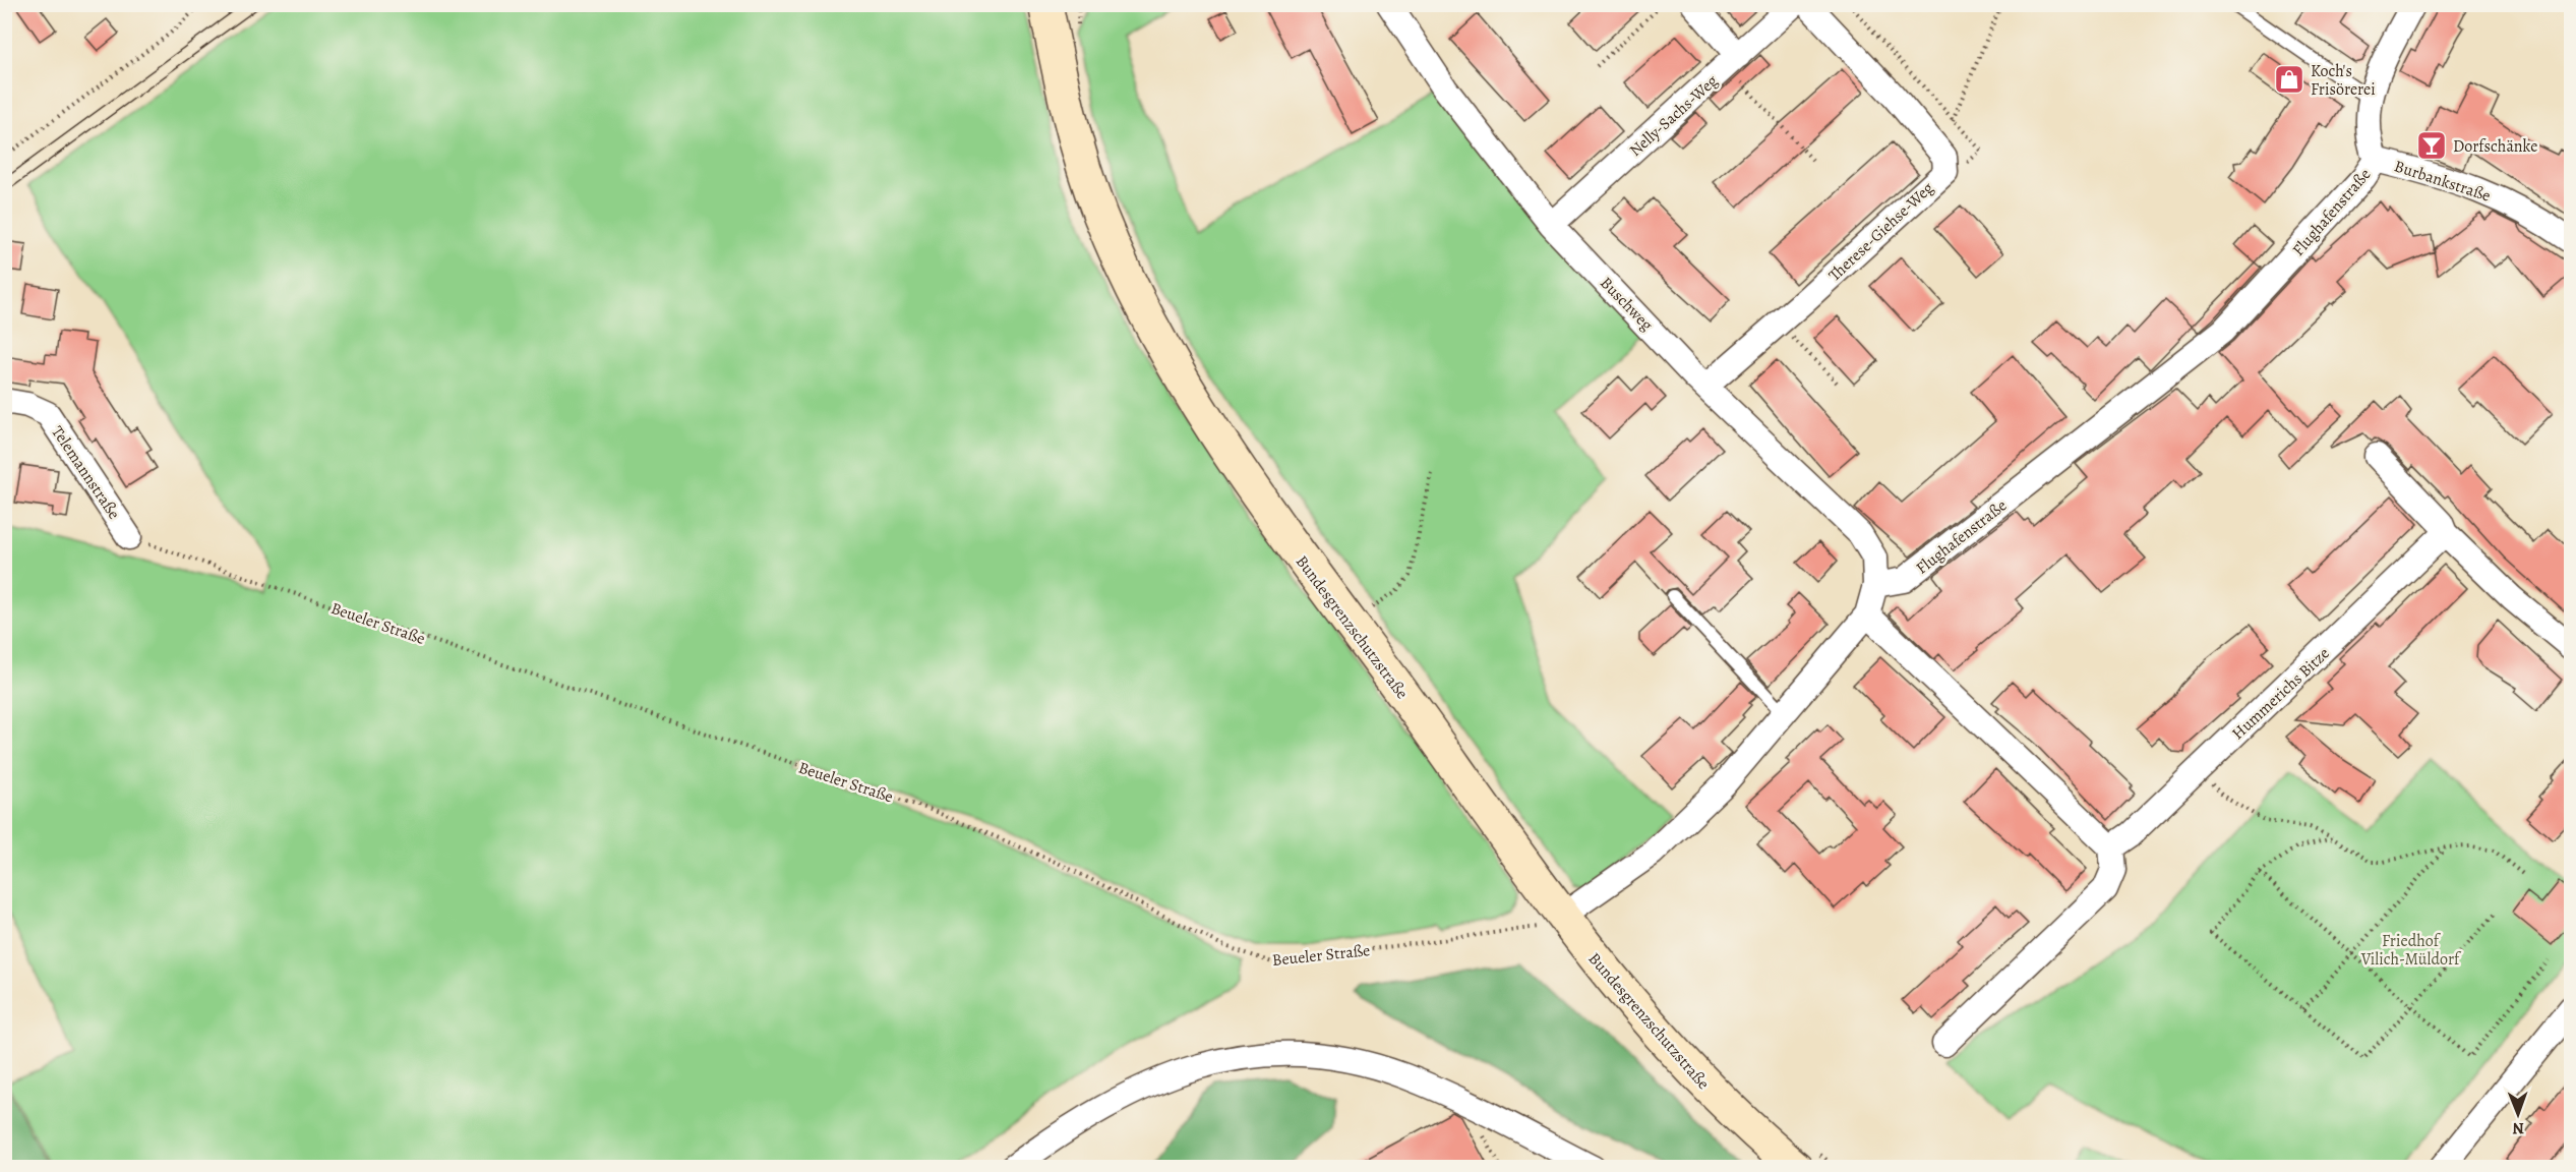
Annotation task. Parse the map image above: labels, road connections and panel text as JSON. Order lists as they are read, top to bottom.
{
  "streets": {
    "street": [
      "Nelly-Sachs-Weg",
      "Burbankstraße",
      "Flughafenstraße",
      "Therese-Giehse-Weg",
      "Buschweg",
      "Telemannstraße",
      "Bundesgrenzschutzstraße",
      "Hummerichs Bitze"
    ],
    "path": ["Beueler Straße"]
  },
  "crossings": [
    ["Nelly-Sachs-Weg", "Buschweg"],
    ["Burbankstraße", "Flughafenstraße"],
    ["Flughafenstraße", "Buschweg"],
    ["Therese-Giehse-Weg", "Buschweg"],
    ["Telemannstraße", "Beueler Straße"],
    ["Beueler Straße", "Bundesgrenzschutzstraße"]
  ],
  "parks": ["Friedhof Vilich-Müldorf"],
  "places": {
    "shop": ["Koch's Frisörerei"],
    "bar": ["Dorfschänke"]
  },
  "north": "bottom"
}
